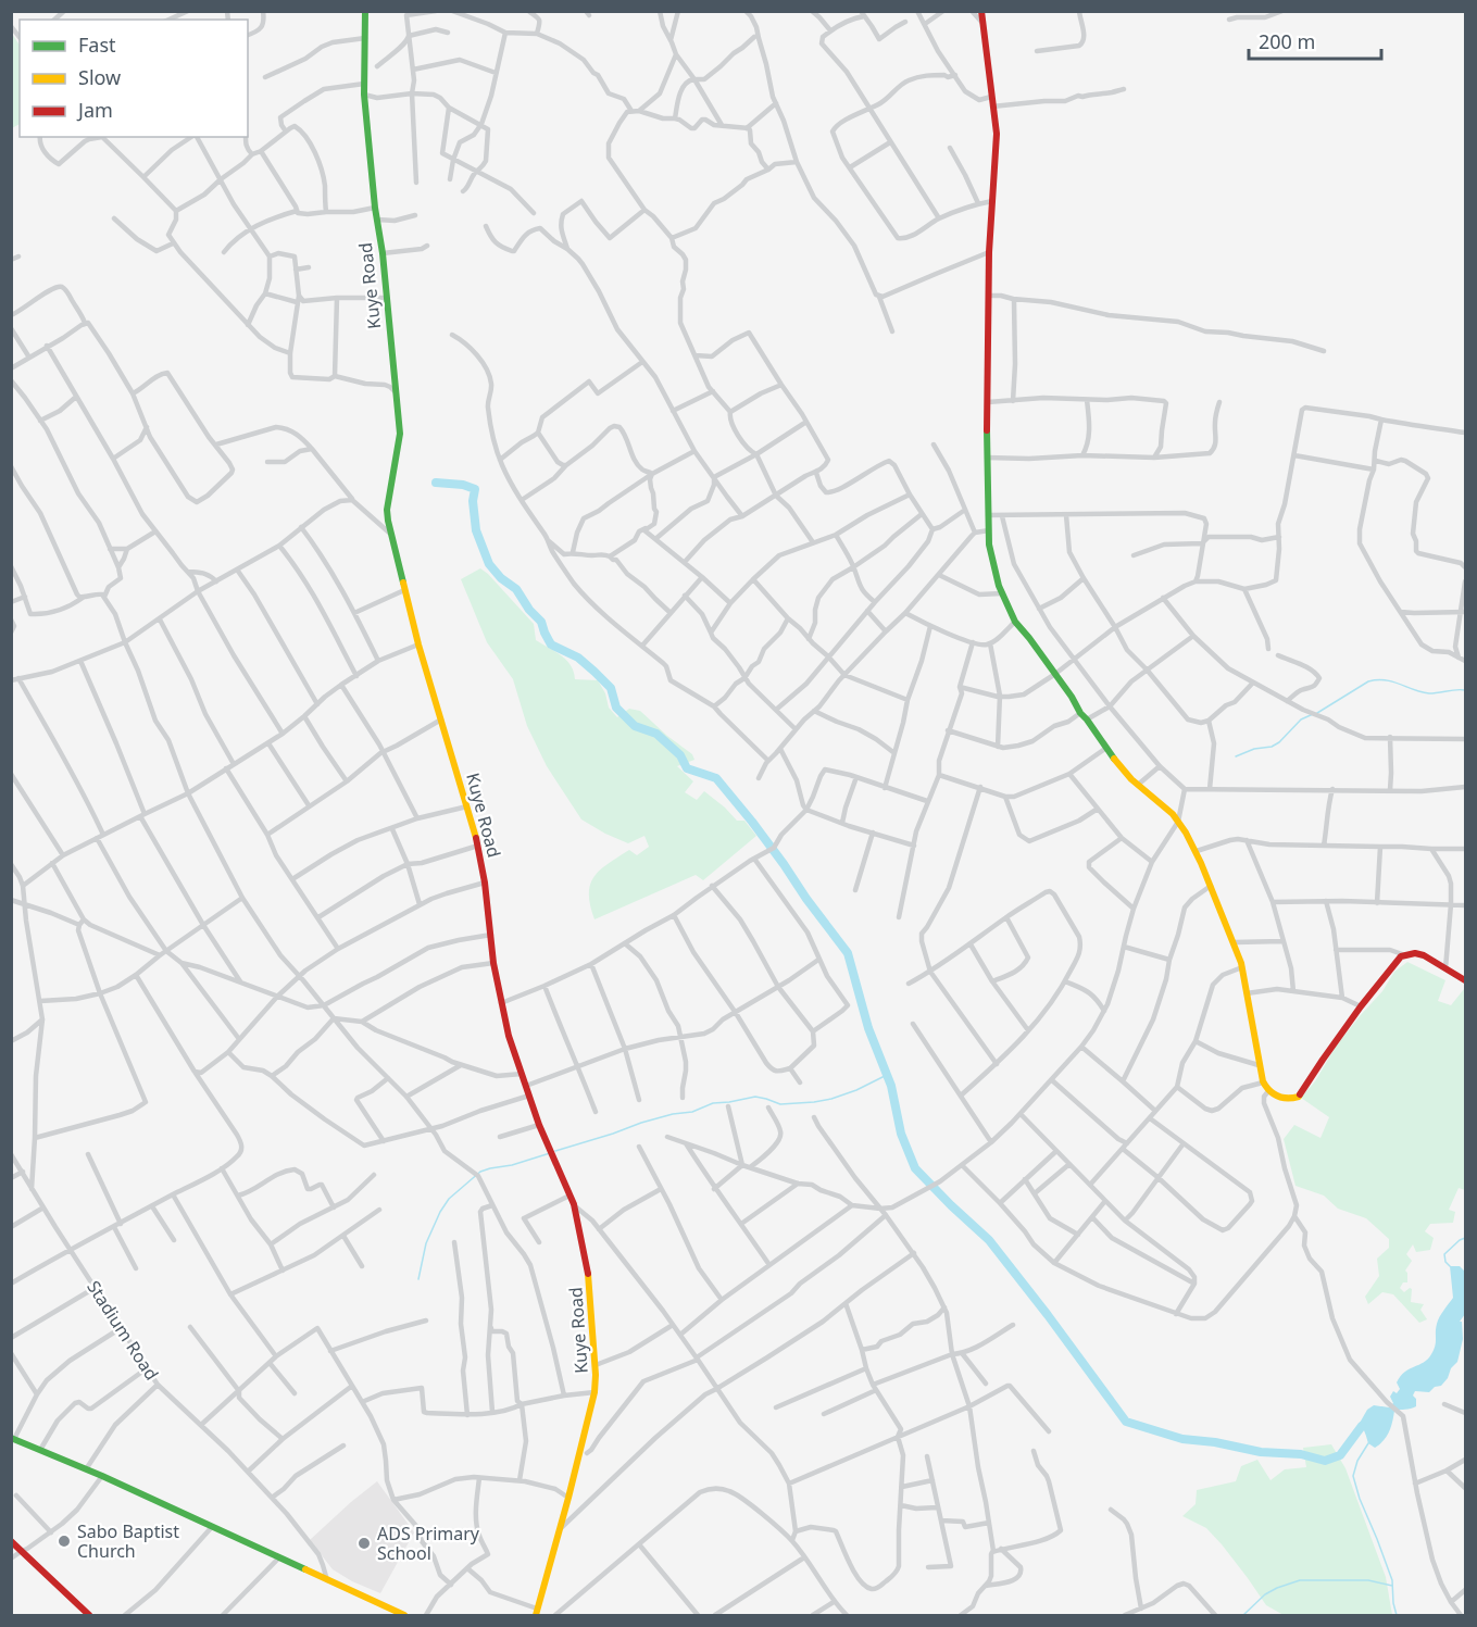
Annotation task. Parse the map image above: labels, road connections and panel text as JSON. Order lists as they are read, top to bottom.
{
  "streets": {
    "main road": ["Kuye Road"],
    "street": ["Stadium Road"]
  },
  "places": ["Sabo Baptist Church", "ADS Primary School"],
  "legend": ["Fast", "Slow", "Jam"],
  "scale_bar": "200 m"
}
